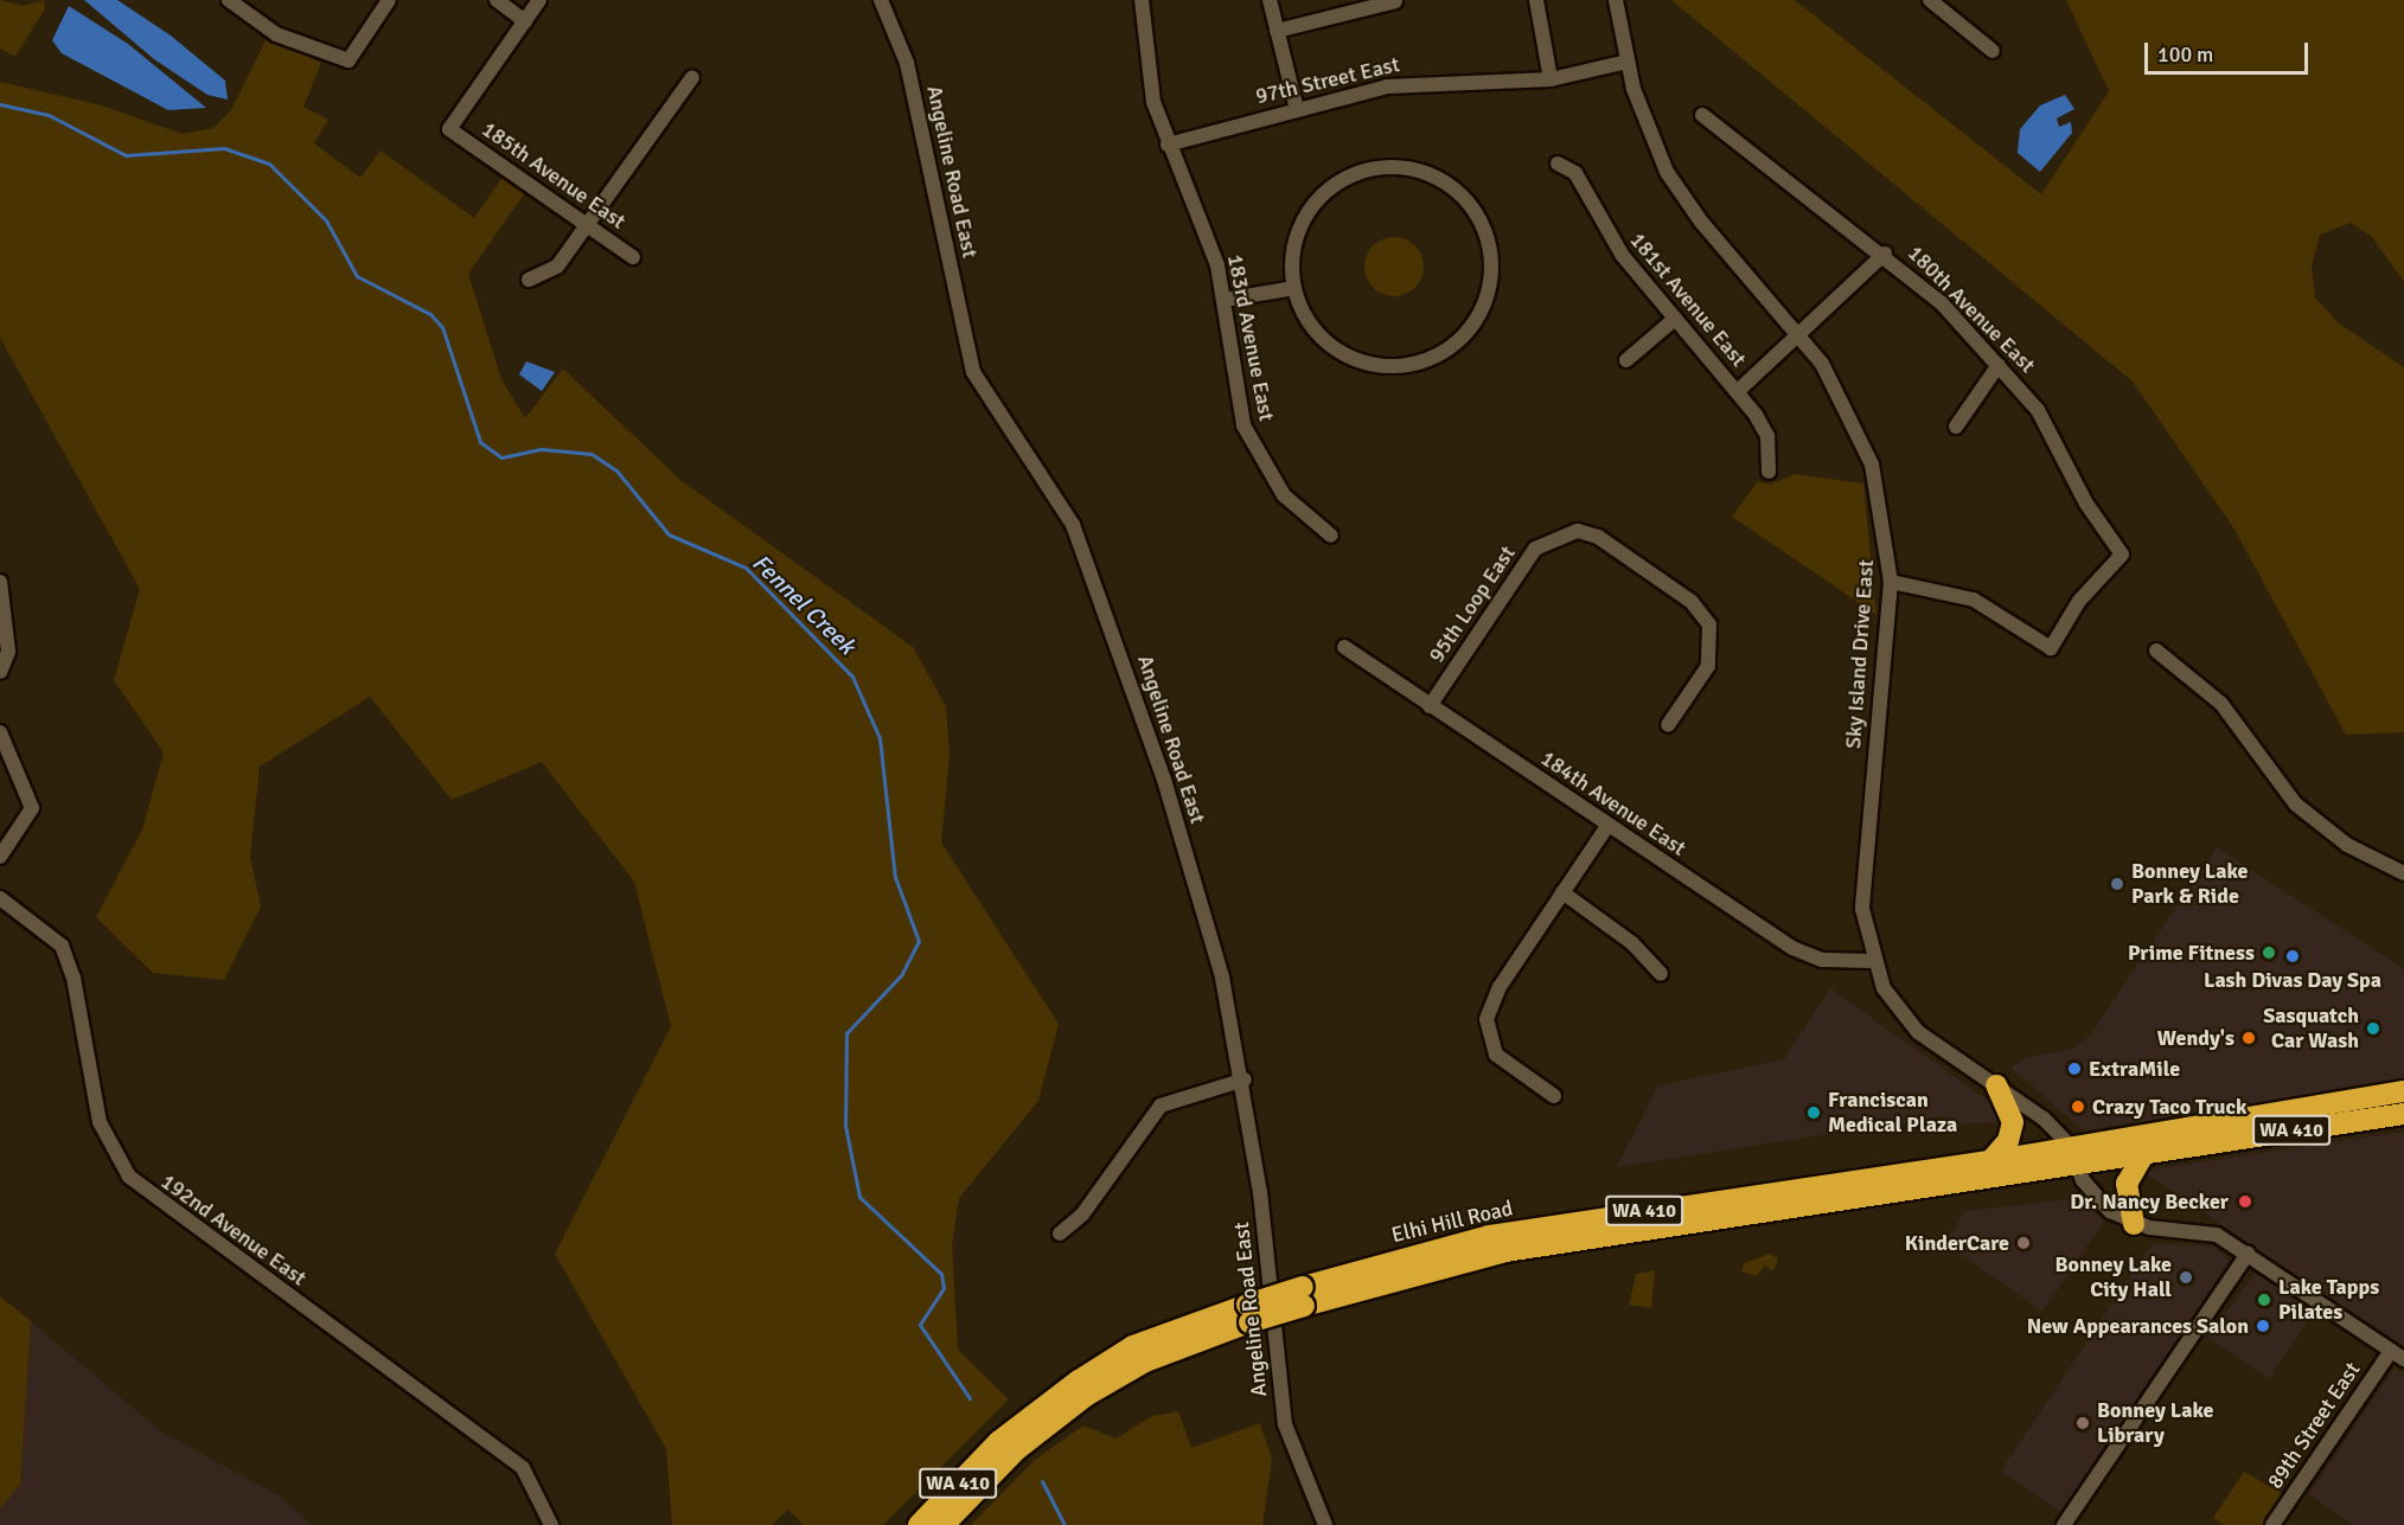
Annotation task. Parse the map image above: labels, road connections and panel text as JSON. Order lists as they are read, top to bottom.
{
  "streets": {
    "highway": ["WA 410", "Elhi Hill Road"],
    "street": [
      "97th Street East",
      "Angeline Road East",
      "185th Avenue East",
      "181st Avenue East",
      "180th Avenue East",
      "183rd Avenue East",
      "95th Loop East",
      "Sky Island Drive East",
      "184th Avenue East",
      "192nd Avenue East",
      "89th Street East"
    ]
  },
  "crossings": [
    ["97th Street East", "183rd Avenue East"],
    ["97th Street East", "Sky Island Drive East"],
    ["180th Avenue East", "Sky Island Drive East"],
    ["95th Loop East", "184th Avenue East"],
    ["Sky Island Drive East", "184th Avenue East"],
    ["Sky Island Drive East", "WA 410"],
    ["Sky Island Drive East", "Elhi Hill Road"],
    ["WA 410", "Elhi Hill Road"]
  ],
  "water": ["Fennel Creek"],
  "places": [
    "Bonney Lake Park & Ride",
    "Prime Fitness",
    "Lash Divas Day Spa",
    "Sasquatch Car Wash",
    "Wendy's",
    "ExtraMile",
    "Crazy Taco Truck",
    "Franciscan Medical Plaza",
    "Dr. Nancy Becker",
    "KinderCare",
    "Bonney Lake City Hall",
    "Lake Tapps Pilates",
    "New Appearances Salon",
    "Bonney Lake Library"
  ],
  "scale_bar": "100 m"
}
